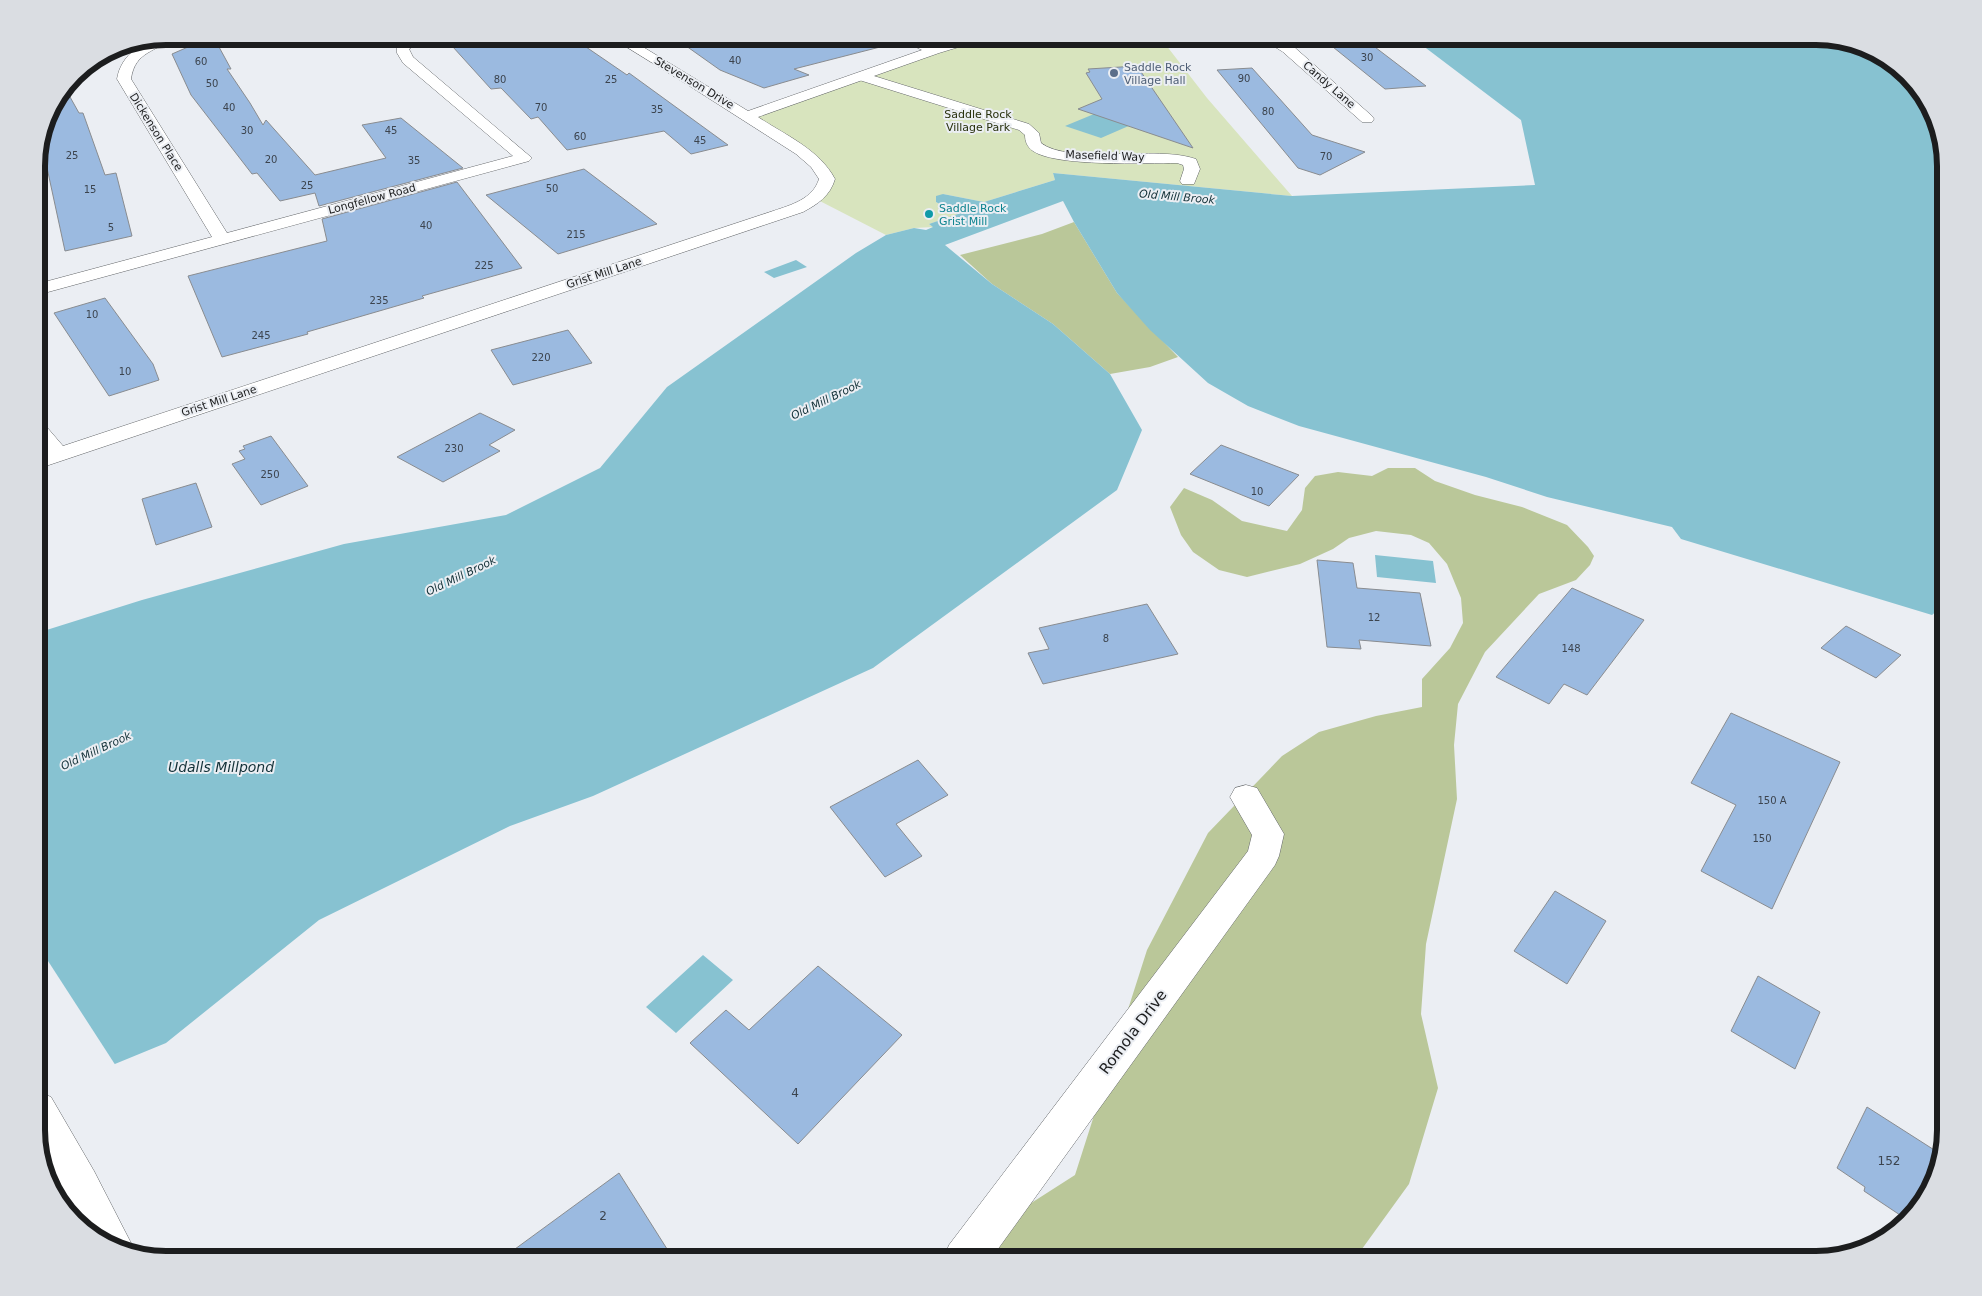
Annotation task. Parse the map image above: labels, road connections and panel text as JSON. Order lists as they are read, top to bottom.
{
  "streets": {
    "street": [
      "Stevenson Drive",
      "Candy Lane",
      "Dickenson Place",
      "Masefield Way",
      "Longfellow Road",
      "Grist Mill Lane",
      "Romola Drive"
    ]
  },
  "crossings": [
    ["Stevenson Drive", "Grist Mill Lane"],
    ["Dickenson Place", "Longfellow Road"]
  ],
  "water": ["Old Mill Brook", "Udalls Millpond"],
  "parks": ["Saddle Rock Village Park"],
  "places": ["Saddle Rock Village Hall", "Saddle Rock Grist Mill"],
  "house_numbers": [
    "30",
    "40",
    "60",
    "90",
    "80",
    "25",
    "50",
    "40",
    "70",
    "35",
    "80",
    "30",
    "45",
    "60",
    "45",
    "25",
    "70",
    "20",
    "35",
    "25",
    "50",
    "15",
    "40",
    "5",
    "215",
    "225",
    "235",
    "10",
    "245",
    "220",
    "10",
    "230",
    "250",
    "10",
    "12",
    "8",
    "148",
    "150 A",
    "150",
    "4",
    "152",
    "2"
  ]
}
